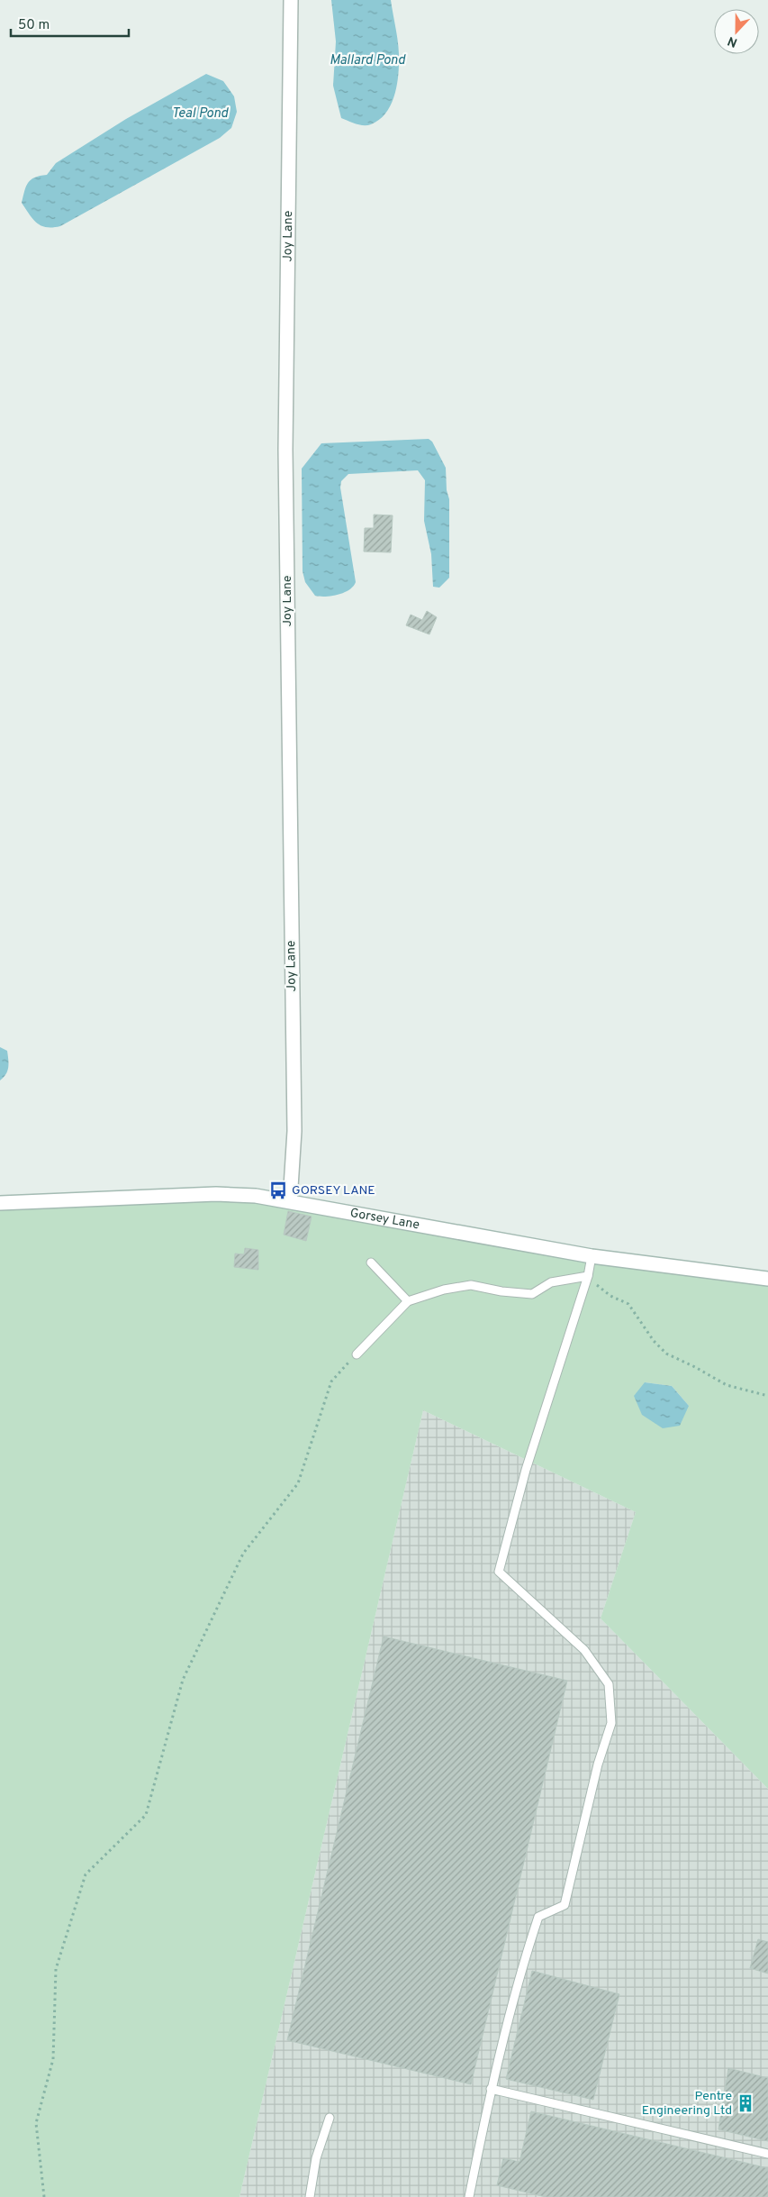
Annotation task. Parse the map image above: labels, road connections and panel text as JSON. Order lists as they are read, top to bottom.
{
  "streets": {
    "street": ["Joy Lane", "Gorsey Lane"]
  },
  "crossings": [
    ["Joy Lane", "Gorsey Lane"]
  ],
  "water": ["Mallard Pond", "Teal Pond"],
  "places": {
    "bus stop": ["GORSEY LANE"],
    "building": ["Pentre Engineering Ltd"]
  },
  "scale_bar": "50 m",
  "north": "bottom"
}
